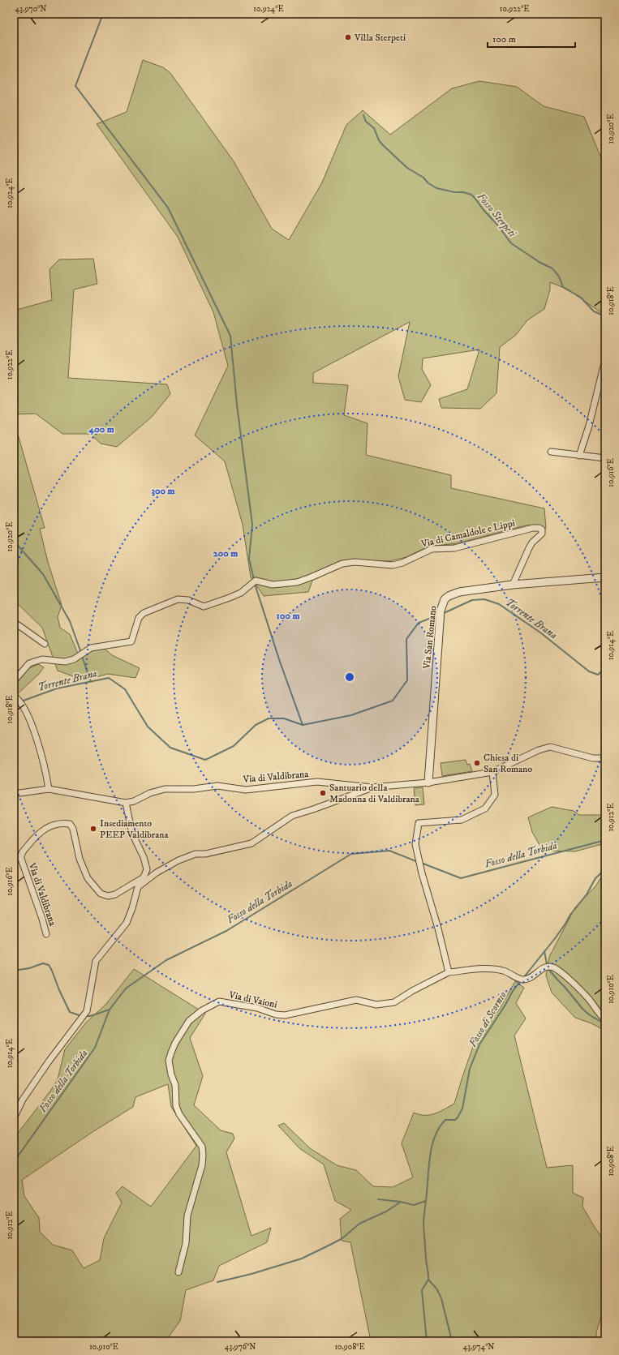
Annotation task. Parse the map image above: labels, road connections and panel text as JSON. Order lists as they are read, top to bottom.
{
  "streets": {
    "street": [
      "Via di Camaldole e Lippi",
      "Via San Romano",
      "Via di Valdibrana",
      "Via di Vaioni"
    ]
  },
  "crossings": [
    ["Via di Camaldole e Lippi", "Via San Romano"],
    ["Via San Romano", "Via di Valdibrana"]
  ],
  "water": [
    "Fosso Sterpeti",
    "Torrente Brana",
    "Fosso della Torbida",
    "Fosso di Scornio"
  ],
  "places": [
    "Villa Sterpeti",
    "Chiesa di San Romano",
    "Santuario della Madonna di Valdibrana",
    "Insediamento PEEP Valdibrana"
  ],
  "scale_bar": "100 m",
  "coordinates": [
    "43.970°N",
    "10.924°E",
    "10.922°E",
    "10.920°E",
    "10.918°E",
    "10.916°E",
    "10.914°E",
    "10.912°E",
    "10.910°E",
    "10.908°E",
    "43.976°N",
    "43.974°N"
  ],
  "rings": [
    "400 m",
    "300 m",
    "200 m",
    "100 m"
  ]
}
